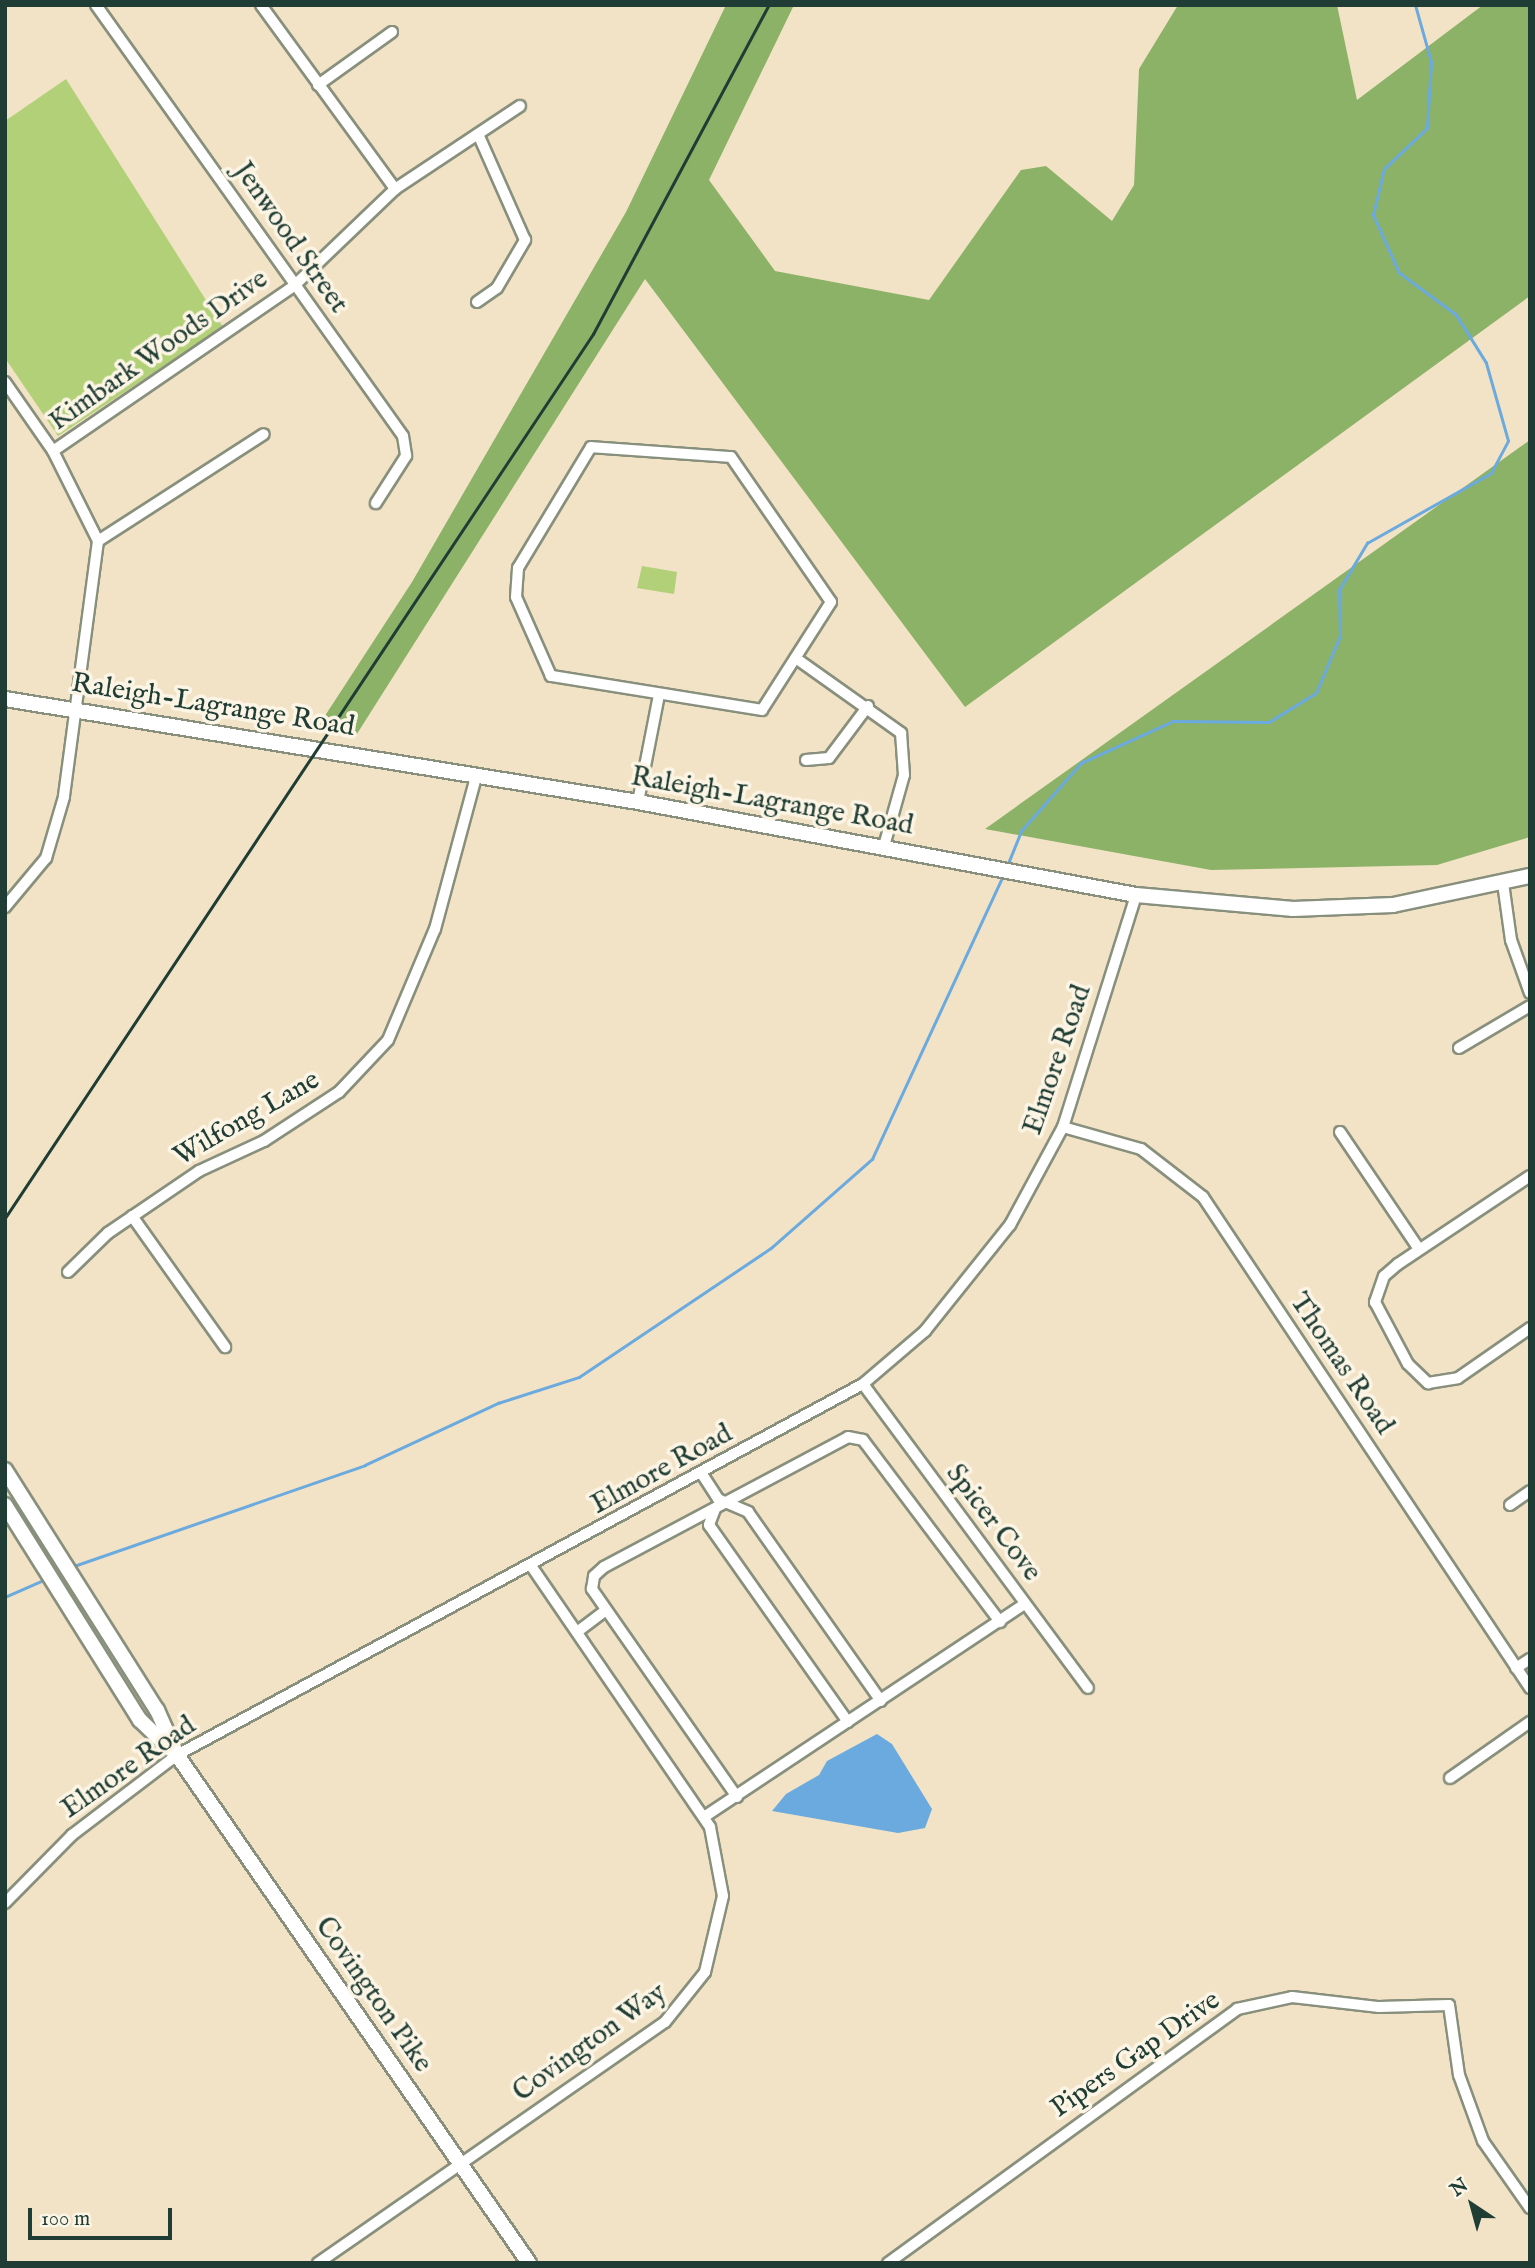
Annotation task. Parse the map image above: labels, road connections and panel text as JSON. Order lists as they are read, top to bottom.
{
  "streets": {
    "main road": ["Raleigh-Lagrange Road", "Covington Pike"],
    "street": [
      "Jenwood Street",
      "Kimbark Woods Drive",
      "Elmore Road",
      "Wilfong Lane",
      "Thomas Road",
      "Spicer Cove",
      "Covington Way",
      "Pipers Gap Drive"
    ]
  },
  "crossings": [
    ["Jenwood Street", "Kimbark Woods Drive"],
    ["Raleigh-Lagrange Road", "Elmore Road"],
    ["Raleigh-Lagrange Road", "Wilfong Lane"],
    ["Elmore Road", "Thomas Road"],
    ["Elmore Road", "Spicer Cove"],
    ["Elmore Road", "Covington Pike"],
    ["Elmore Road", "Covington Way"],
    ["Covington Pike", "Covington Way"]
  ],
  "scale_bar": "100 m",
  "north": "top left"
}
